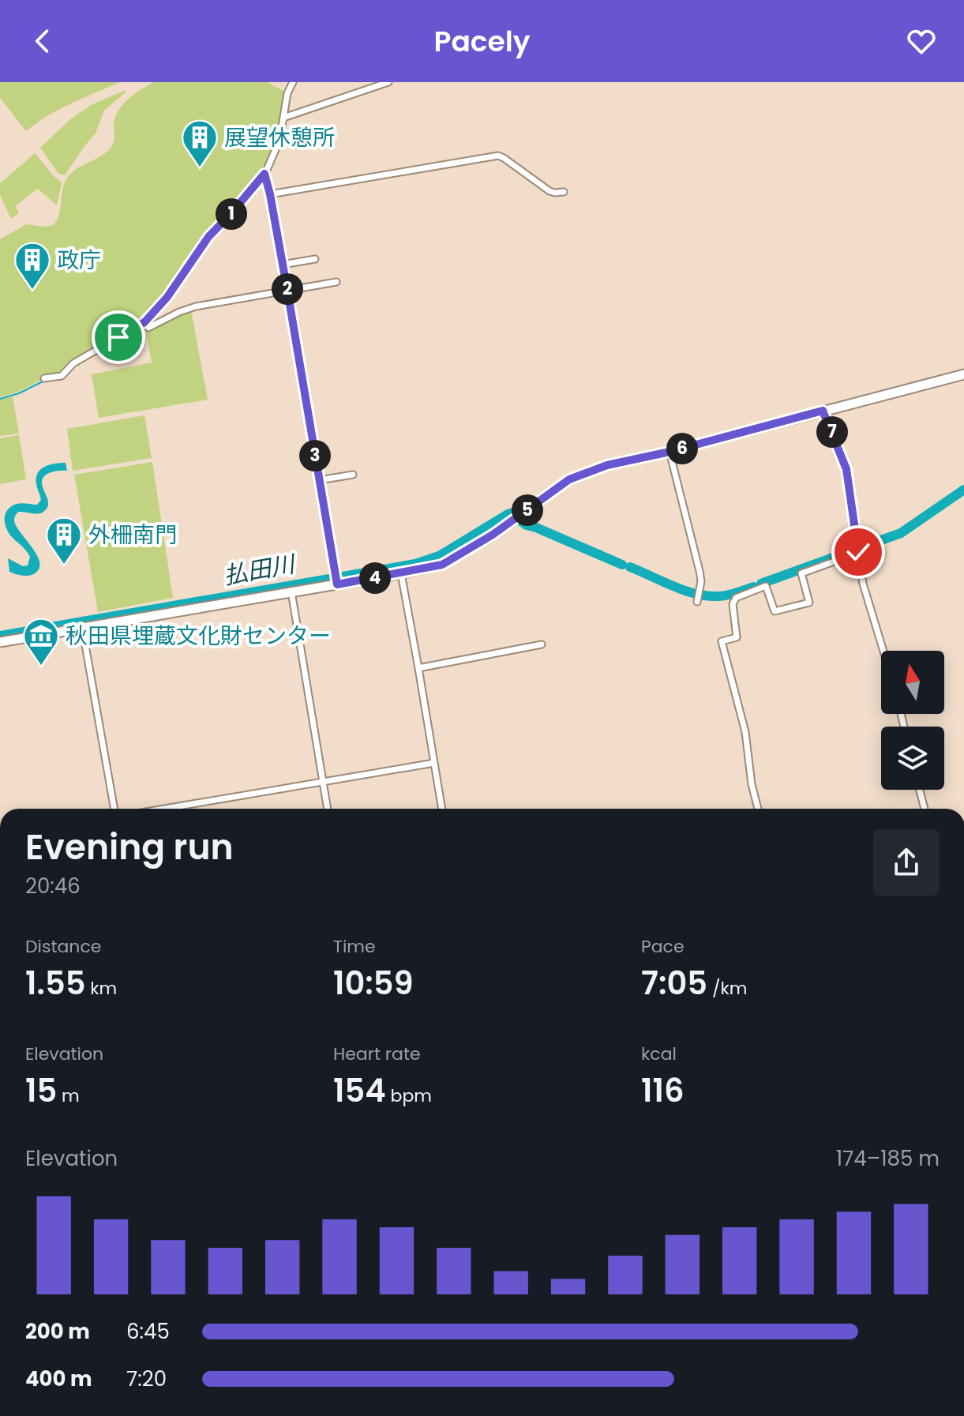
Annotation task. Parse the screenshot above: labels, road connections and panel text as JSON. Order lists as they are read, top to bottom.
{
  "water": ["払田川"],
  "places": {
    "building": ["展望休憩所", "政庁", "外柵南門"],
    "museum": ["秋田県埋蔵文化財センター"]
  },
  "north": "top",
  "page": {
    "header": "Pacely",
    "pins": [
      "1",
      "2",
      "7",
      "6",
      "3",
      "5",
      "4"
    ],
    "heading": ["Evening run", "20:46"],
    "stats": [
      ["Distance", "1.55 km"],
      ["Time", "10:59"],
      ["Pace", "7:05 /km"],
      ["Elevation", "15 m"],
      ["Heart rate", "154 bpm"],
      ["kcal", "116"]
    ],
    "chart": ["Elevation", "174–185 m"],
    "list": [
      {
        "name": "200 m",
        "note": "6:45"
      },
      {
        "name": "400 m",
        "note": "7:20"
      }
    ]
  }
}
